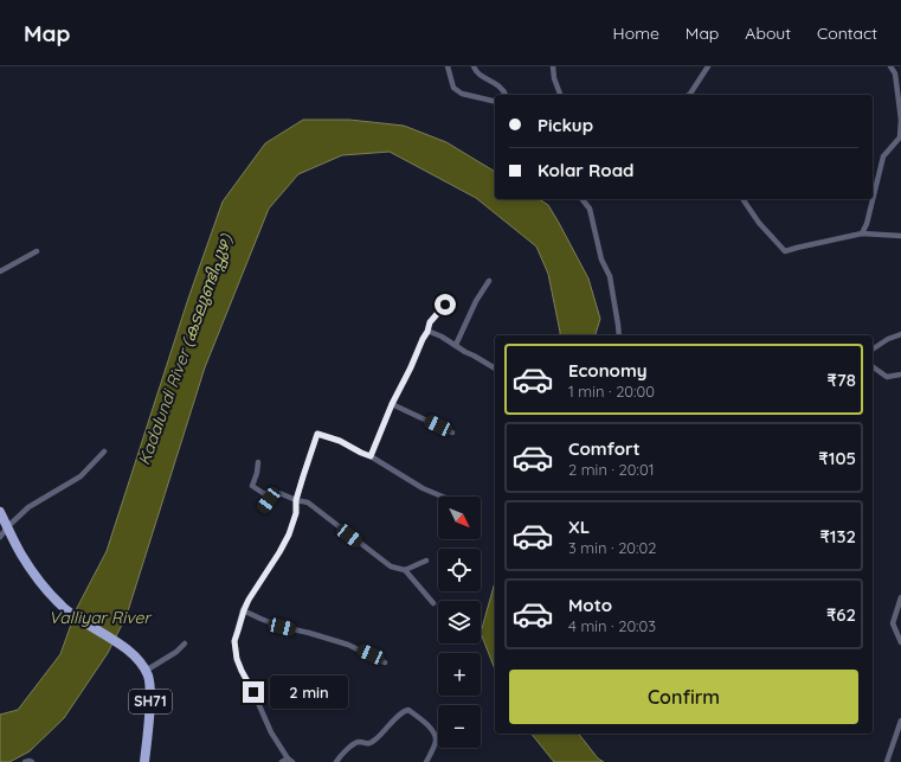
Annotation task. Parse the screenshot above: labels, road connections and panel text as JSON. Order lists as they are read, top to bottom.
{
  "streets": {
    "main road": ["SH71"]
  },
  "water": ["Kadalundi River (കടലുണ്ടിപ്പുഴ)", "Valliyar River"],
  "north": "bottom right",
  "page": {
    "header": "Map",
    "nav": [
      "Home",
      "Map",
      "About",
      "Contact"
    ],
    "banner": ["Pickup", "Kolar Road"],
    "list": [
      {
        "name": "Economy",
        "note": "1 min · 20:00",
        "value": "₹78"
      },
      {
        "name": "Comfort",
        "note": "2 min · 20:01",
        "value": "₹105"
      },
      {
        "name": "XL",
        "note": "3 min · 20:02",
        "value": "₹132"
      },
      {
        "name": "Moto",
        "note": "4 min · 20:03",
        "value": "₹62"
      }
    ],
    "map_buttons": ["+", "−"],
    "buttons": "Confirm",
    "bubble": "2 min"
  }
}
